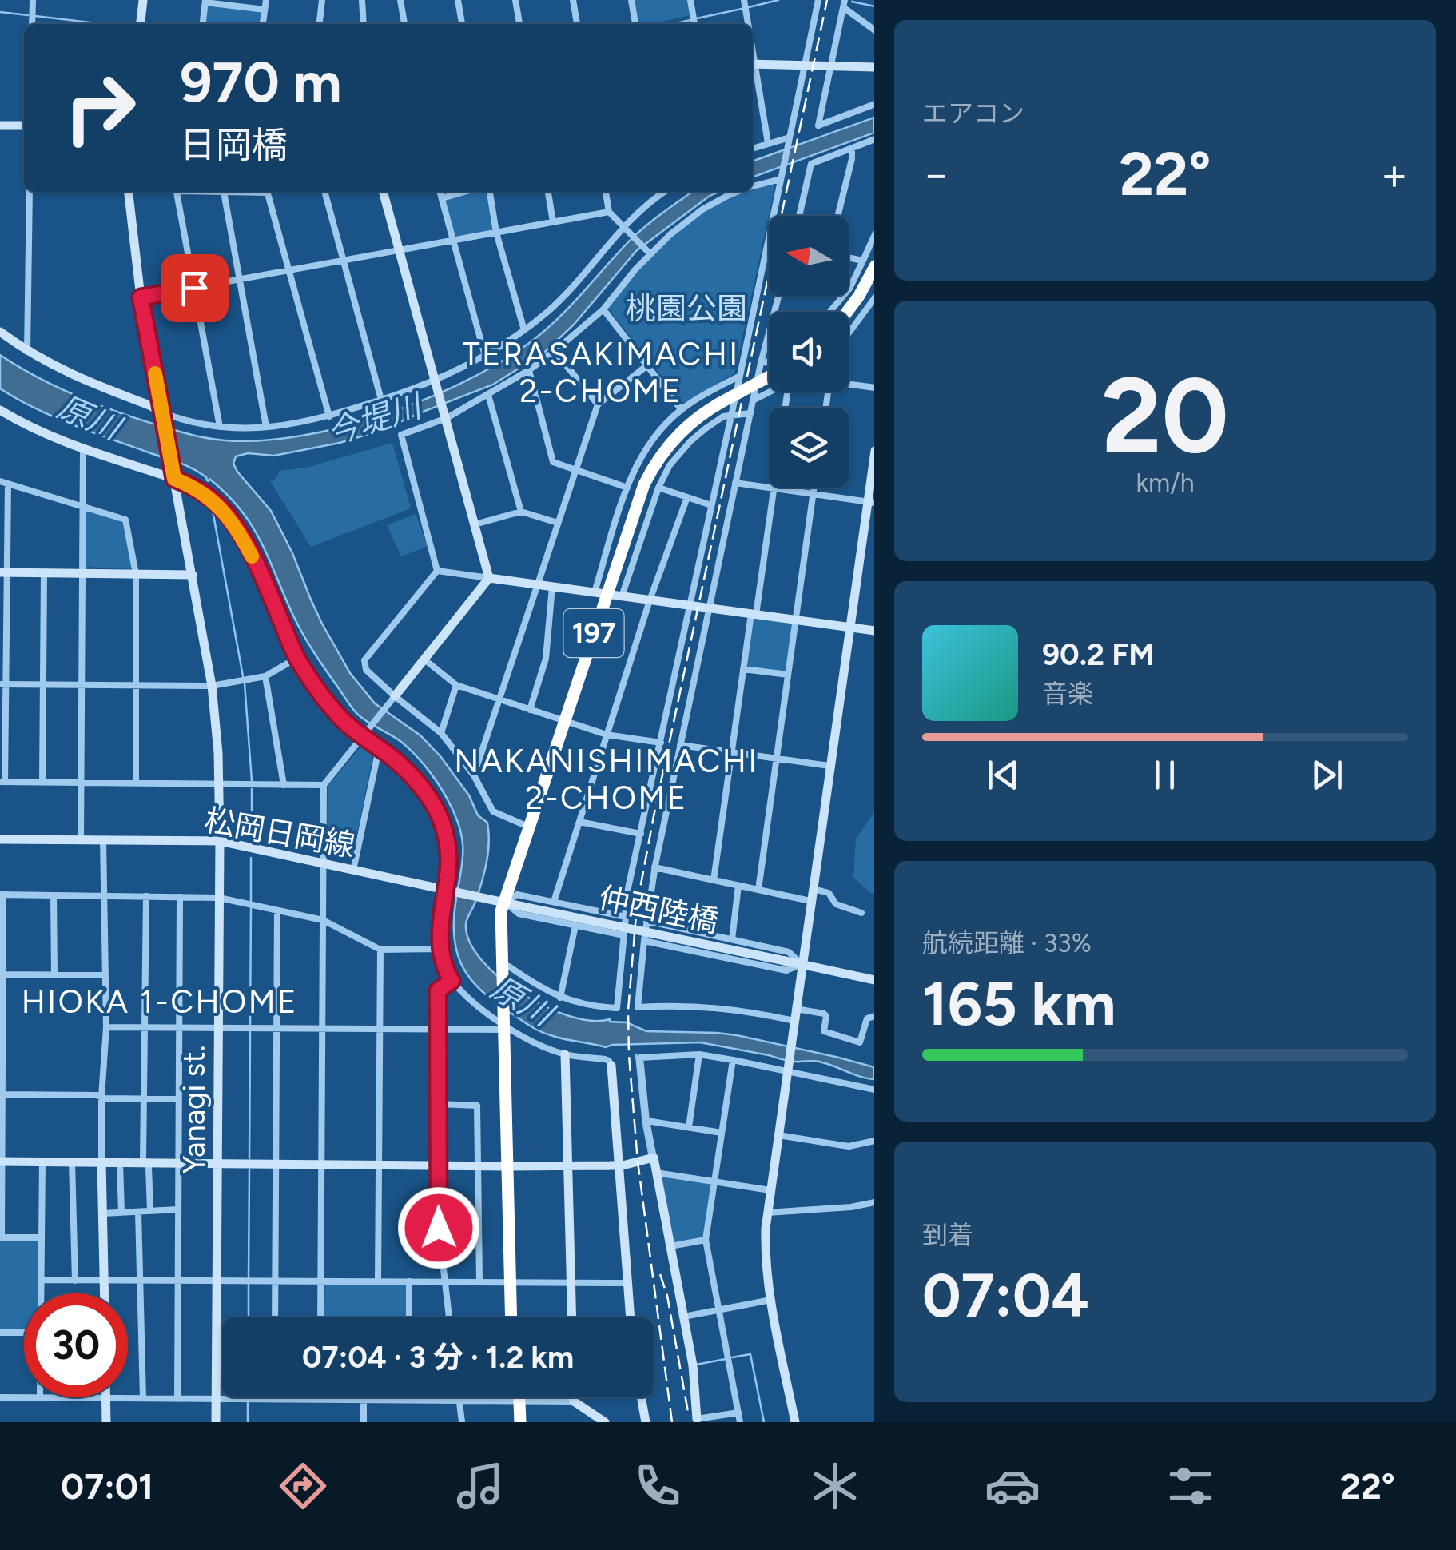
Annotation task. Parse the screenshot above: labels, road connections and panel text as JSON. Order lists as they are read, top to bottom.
{
  "streets": {
    "highway": ["197"],
    "street": ["松岡日岡線", "仲西陸橋", "Yanagi st."]
  },
  "crossings": [
    ["197", "松岡日岡線"],
    ["197", "仲西陸橋"],
    ["松岡日岡線", "仲西陸橋"],
    ["松岡日岡線", "Yanagi st."]
  ],
  "districts": ["TERASAKIMACHI 2-CHOME", "NAKANISHIMACHI 2-CHOME", "HIOKA 1-CHOME"],
  "water": ["原川", "今堤川"],
  "parks": ["桃園公園"],
  "north": "left",
  "page": {
    "tile": [
      "エアコン",
      ["20", "km/h"],
      ["航続距離 · 33%", "165 km"],
      ["到着", "07:04"]
    ],
    "turn": ["970 m", "日岡橋"],
    "heat": ["−", "22°", "+"],
    "song": ["90.2 FM", "音楽"],
    "limit": "30",
    "trip": "07:04 · 3 分 · 1.2 km",
    "tabs": ["07:01", "22°"]
  }
}
